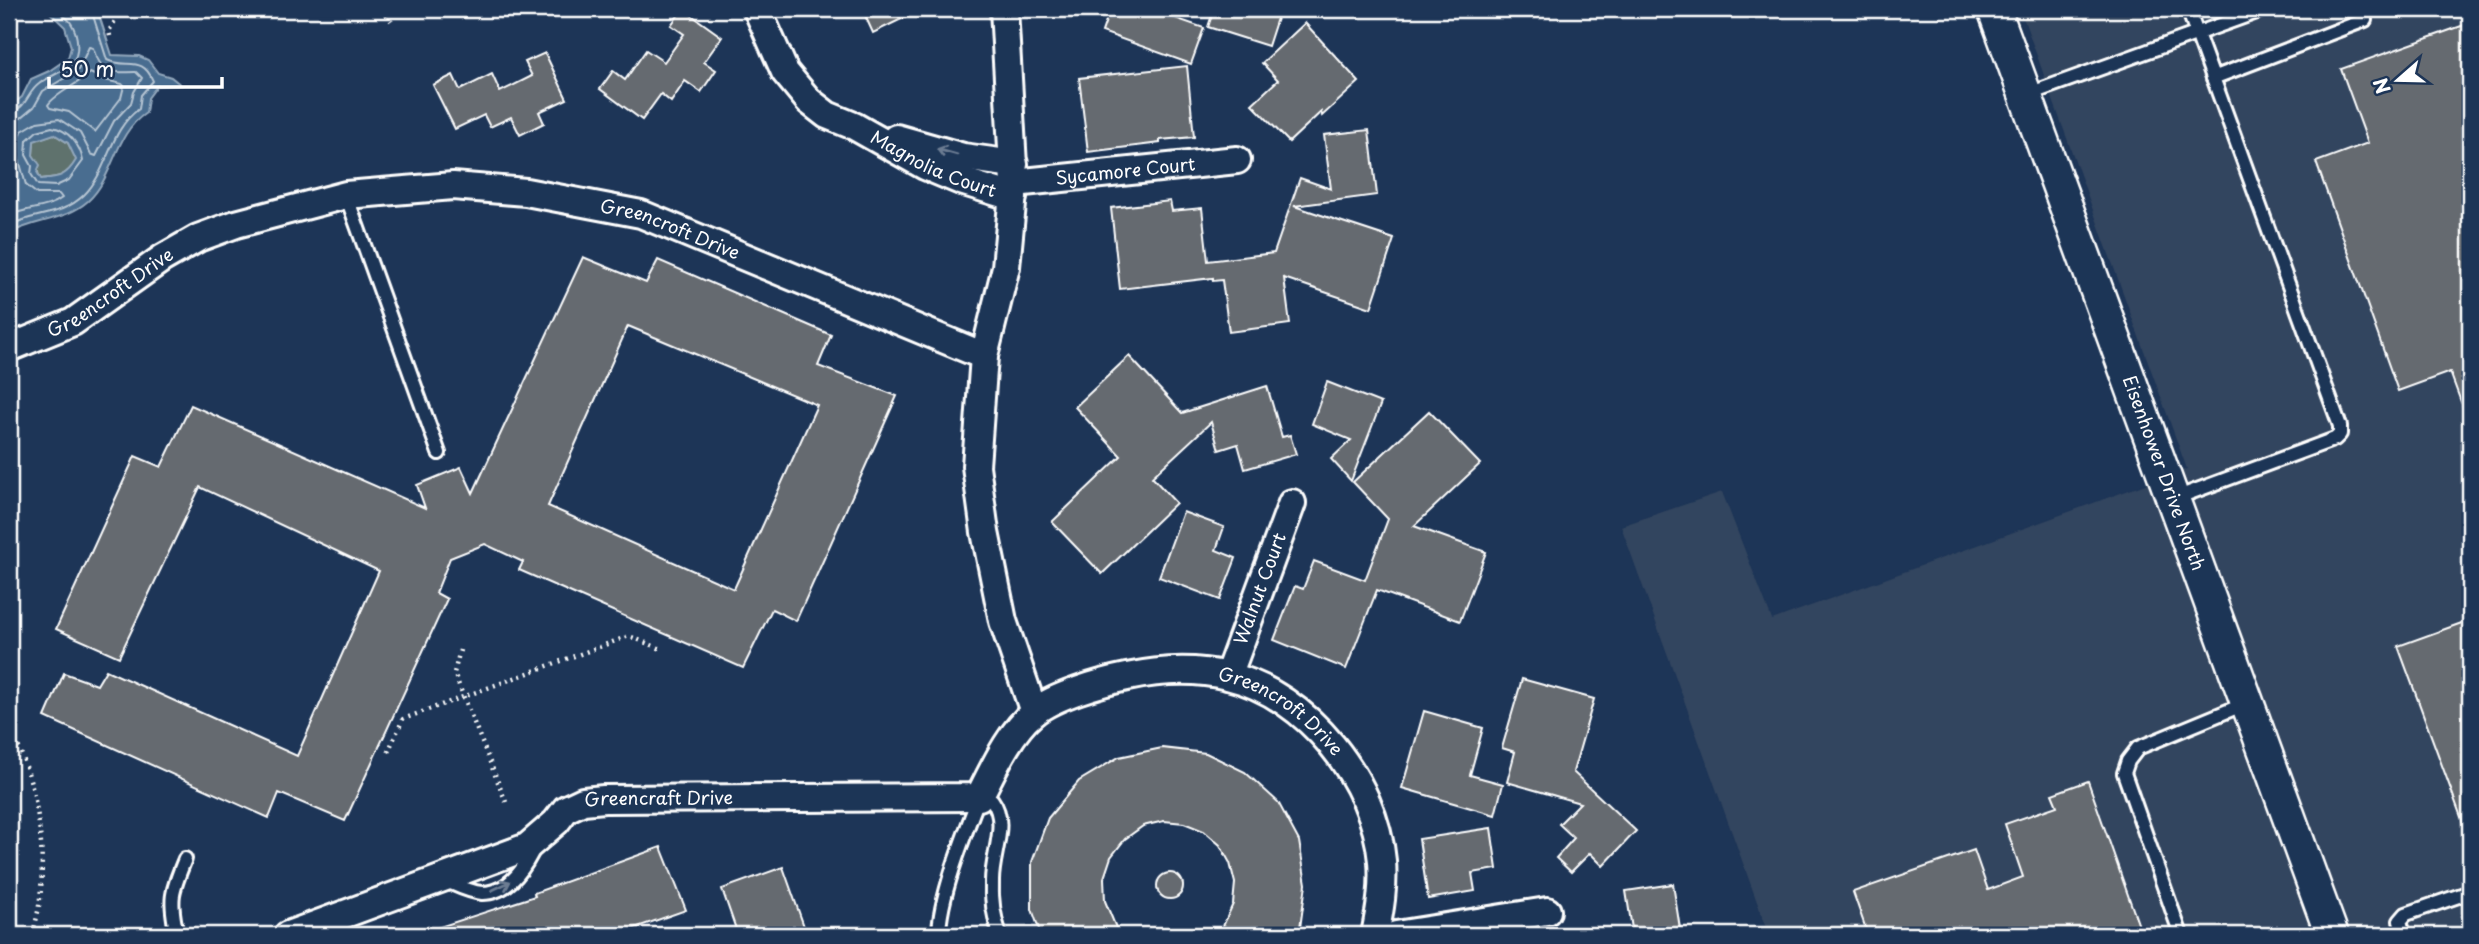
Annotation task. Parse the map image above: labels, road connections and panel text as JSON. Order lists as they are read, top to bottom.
{
  "streets": {
    "street": [
      "Magnolia Court",
      "Sycamore Court",
      "Greencroft Drive",
      "Eisenhower Drive North",
      "Walnut Court",
      "Greencraft Drive"
    ]
  },
  "crossings": [
    ["Magnolia Court", "Sycamore Court"],
    ["Greencroft Drive", "Walnut Court"],
    ["Greencroft Drive", "Greencraft Drive"]
  ],
  "scale_bar": "50 m",
  "north": "left"
}
